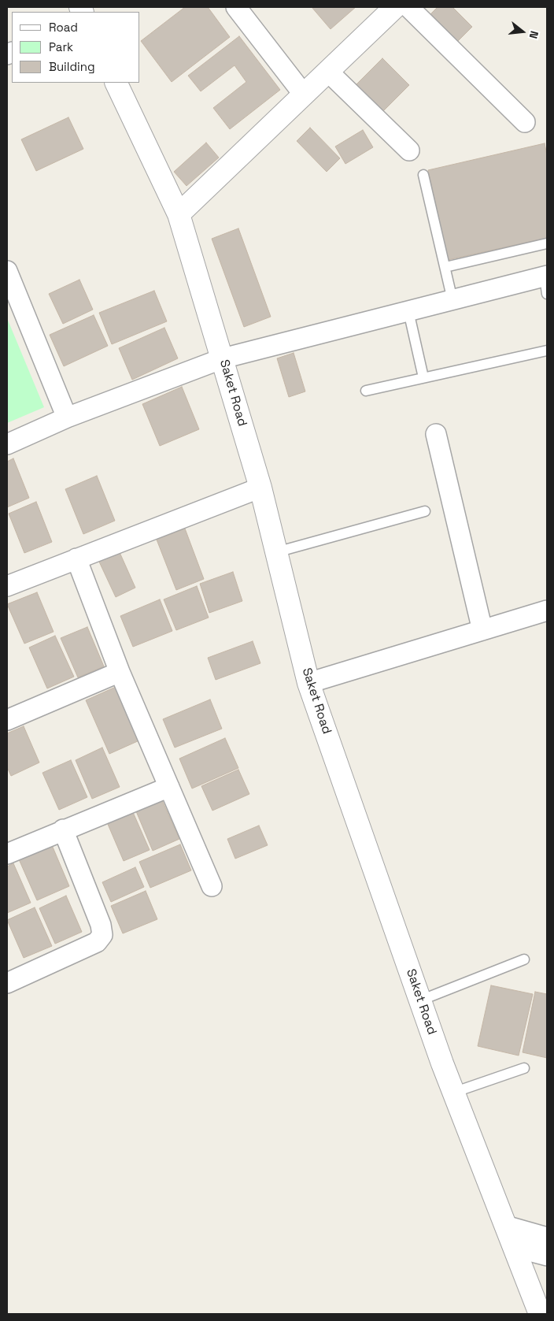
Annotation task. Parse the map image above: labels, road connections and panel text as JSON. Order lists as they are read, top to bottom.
{
  "streets": {
    "street": ["Saket Road"]
  },
  "legend": ["Road", "Park", "Building"],
  "north": "right"
}
